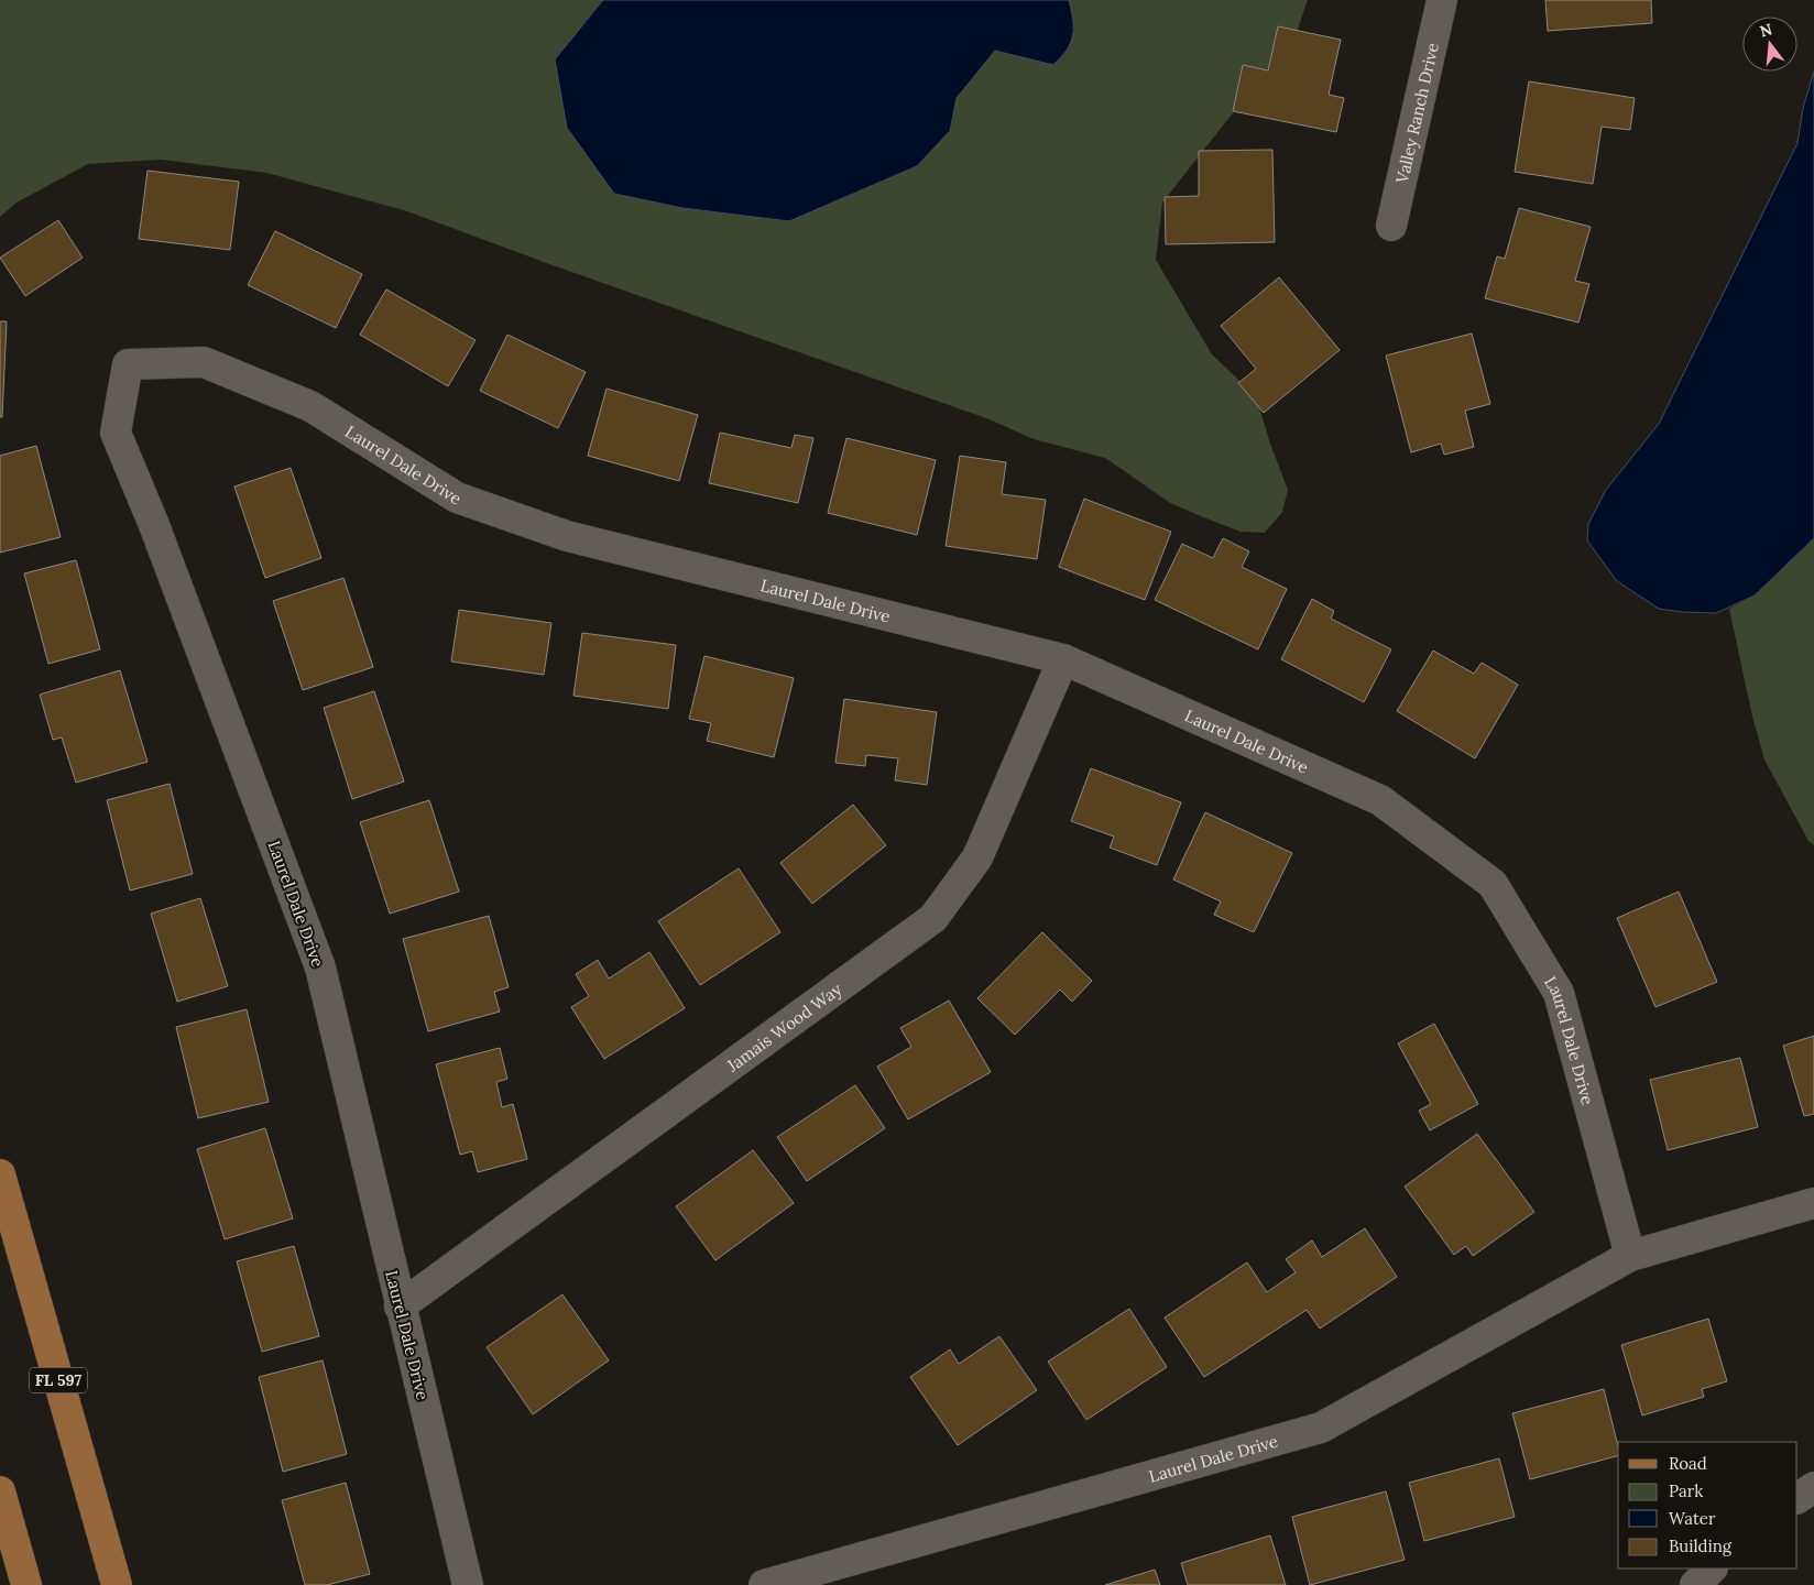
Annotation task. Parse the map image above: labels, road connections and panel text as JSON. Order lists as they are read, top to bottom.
{
  "streets": {
    "main road": ["FL 597"],
    "street": ["Valley Ranch Drive", "Laurel Dale Drive", "Jamais Wood Way"]
  },
  "crossings": [
    ["Laurel Dale Drive", "Jamais Wood Way"]
  ],
  "legend": [
    "Road",
    "Park",
    "Water",
    "Building"
  ],
  "north": "top"
}
